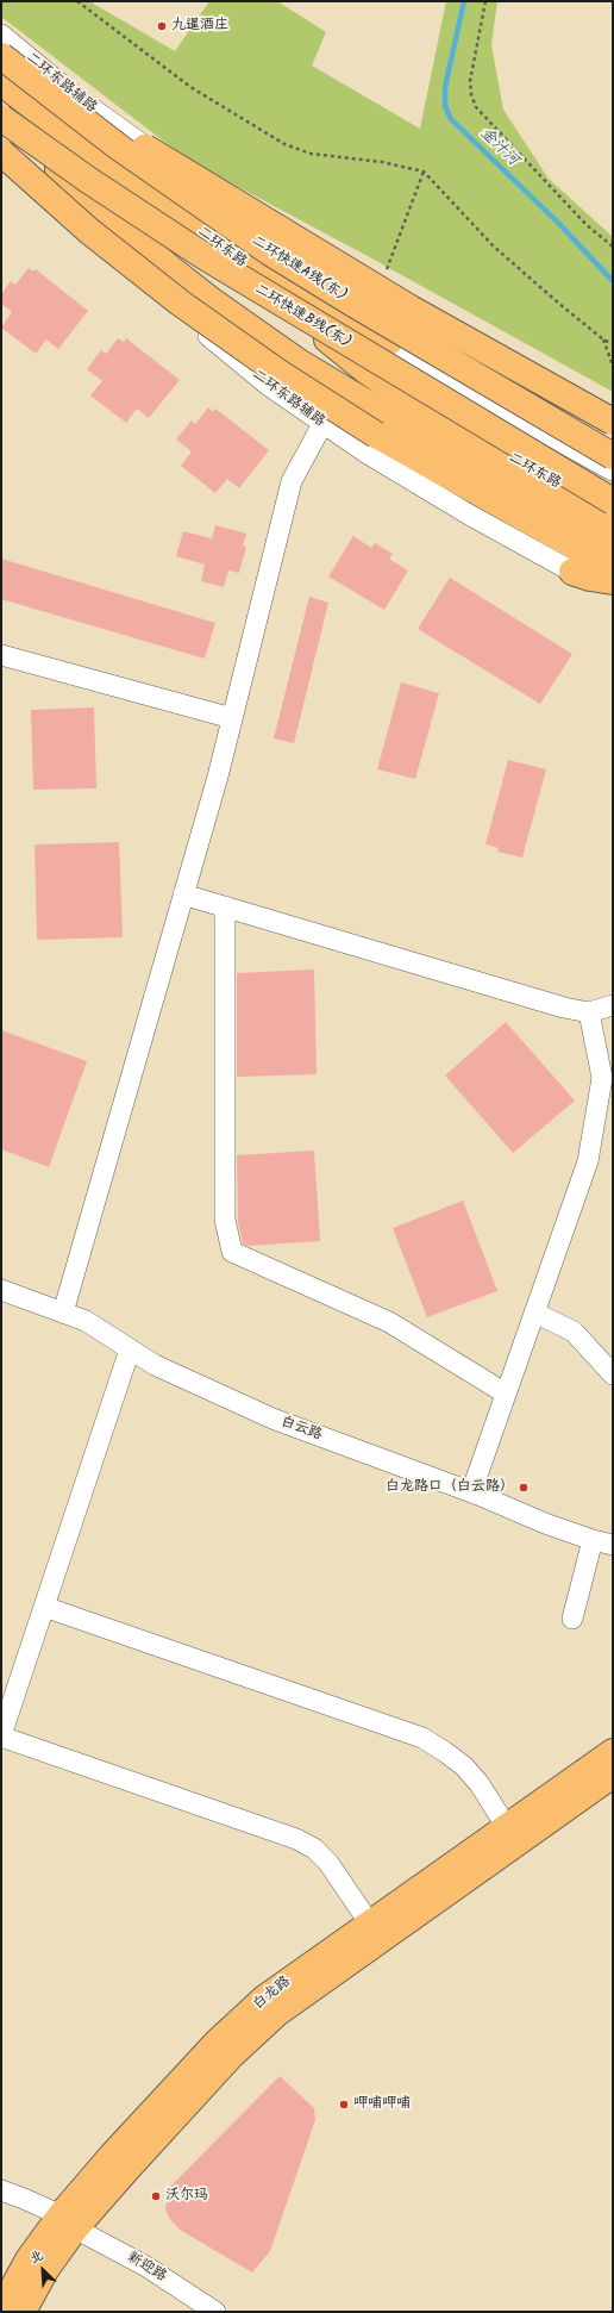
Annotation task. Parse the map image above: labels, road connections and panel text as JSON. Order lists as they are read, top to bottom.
{
  "streets": {
    "main road": [
      "二环东路",
      "二环快速A线(东)",
      "二环快速B线(东)",
      "白龙路"
    ],
    "street": ["二环东路辅路", "白云路", "新迎路"]
  },
  "crossings": [
    ["白龙路", "新迎路"]
  ],
  "water": ["金汁河"],
  "places": [
    "九暹酒庄",
    "白龙路口（白云路）",
    "呷哺呷哺",
    "沃尔玛"
  ],
  "north": "top left"
}
